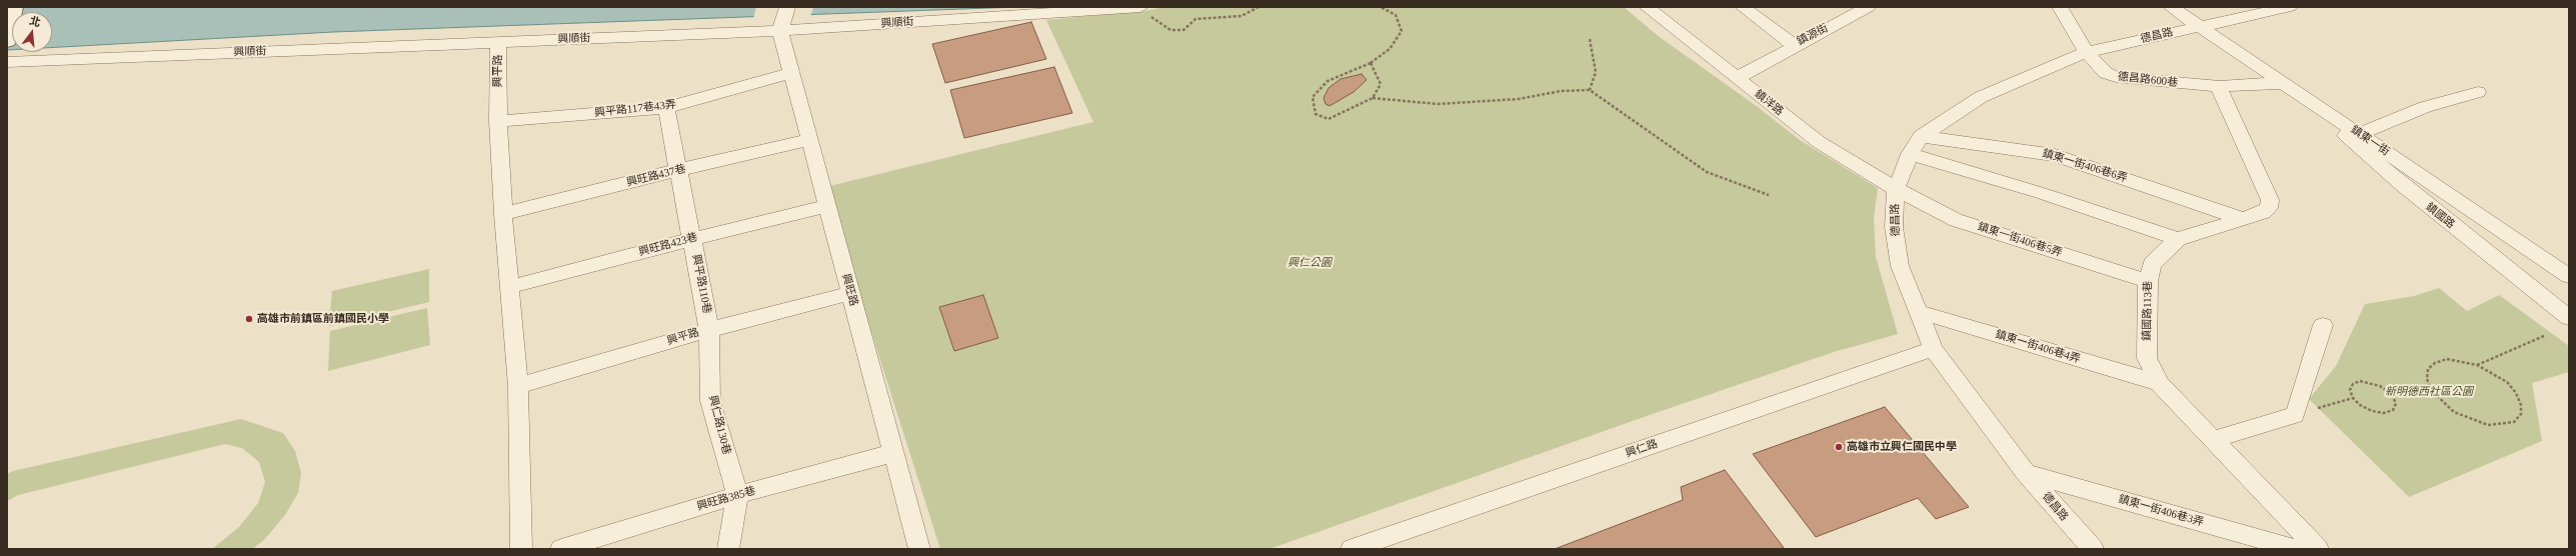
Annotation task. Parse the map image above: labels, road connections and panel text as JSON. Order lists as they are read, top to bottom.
{
  "streets": {
    "street": [
      "興順街",
      "鎮源街",
      "德昌路",
      "興平路",
      "德昌路600巷",
      "鎮洋路",
      "興平路117巷43弄",
      "鎮東一街",
      "鎮東一街406巷6弄",
      "興旺路437巷",
      "鎮國路",
      "鎮東一街406巷5弄",
      "興旺路423巷",
      "興平路110巷",
      "興旺路",
      "鎮國路113巷",
      "鎮東一街406巷4弄",
      "興仁路130巷",
      "興仁路",
      "興旺路385巷",
      "鎮東一街406巷3弄"
    ]
  },
  "crossings": [
    ["興順街", "興平路"],
    ["興順街", "興旺路"],
    ["德昌路", "德昌路600巷"],
    ["德昌路", "鎮洋路"],
    ["德昌路", "鎮東一街"],
    ["德昌路", "鎮東一街406巷6弄"],
    ["德昌路", "鎮東一街406巷5弄"],
    ["德昌路", "鎮東一街406巷4弄"],
    ["德昌路", "興仁路"],
    ["德昌路", "鎮東一街406巷3弄"],
    ["興平路", "興平路117巷43弄"],
    ["興平路", "興旺路437巷"],
    ["興平路", "興旺路423巷"],
    ["興平路", "興平路110巷"],
    ["興平路", "興旺路"],
    ["興平路", "興仁路130巷"],
    ["德昌路600巷", "鎮國路113巷"],
    ["鎮洋路", "鎮東一街406巷5弄"],
    ["興平路117巷43弄", "興平路110巷"],
    ["興平路117巷43弄", "興旺路"],
    ["鎮東一街", "鎮國路"],
    ["鎮東一街406巷6弄", "鎮國路113巷"],
    ["興旺路437巷", "興平路110巷"],
    ["興旺路437巷", "興旺路"],
    ["鎮東一街406巷5弄", "鎮國路113巷"],
    ["興旺路423巷", "興平路110巷"],
    ["興旺路423巷", "興旺路"],
    ["興平路110巷", "興仁路130巷"],
    ["興旺路", "興旺路385巷"],
    ["鎮國路113巷", "鎮東一街406巷4弄"],
    ["興仁路130巷", "興旺路385巷"]
  ],
  "parks": ["興仁公園", "新明德西社區公園"],
  "places": ["高雄市前鎮區前鎮國民小學", "高雄市立興仁國民中學"],
  "north": "top"
}
